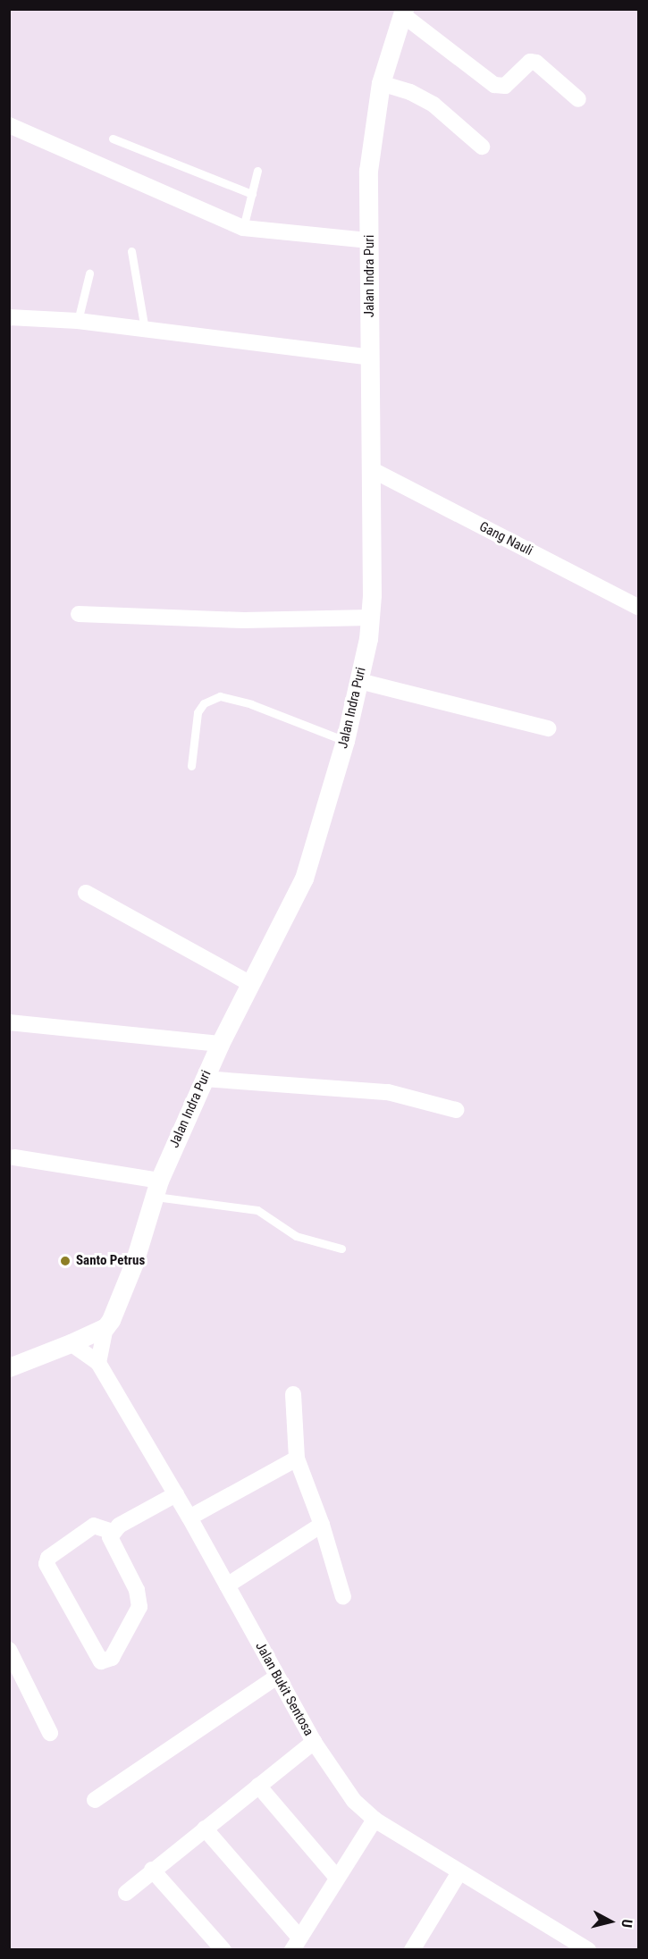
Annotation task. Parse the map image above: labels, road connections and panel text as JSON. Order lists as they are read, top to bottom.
{
  "streets": {
    "street": ["Jalan Indra Puri", "Gang Nauli", "Jalan Bukit Sentosa"]
  },
  "crossings": [
    ["Jalan Indra Puri", "Gang Nauli"],
    ["Jalan Indra Puri", "Jalan Bukit Sentosa"]
  ],
  "places": ["Santo Petrus"],
  "north": "right"
}
